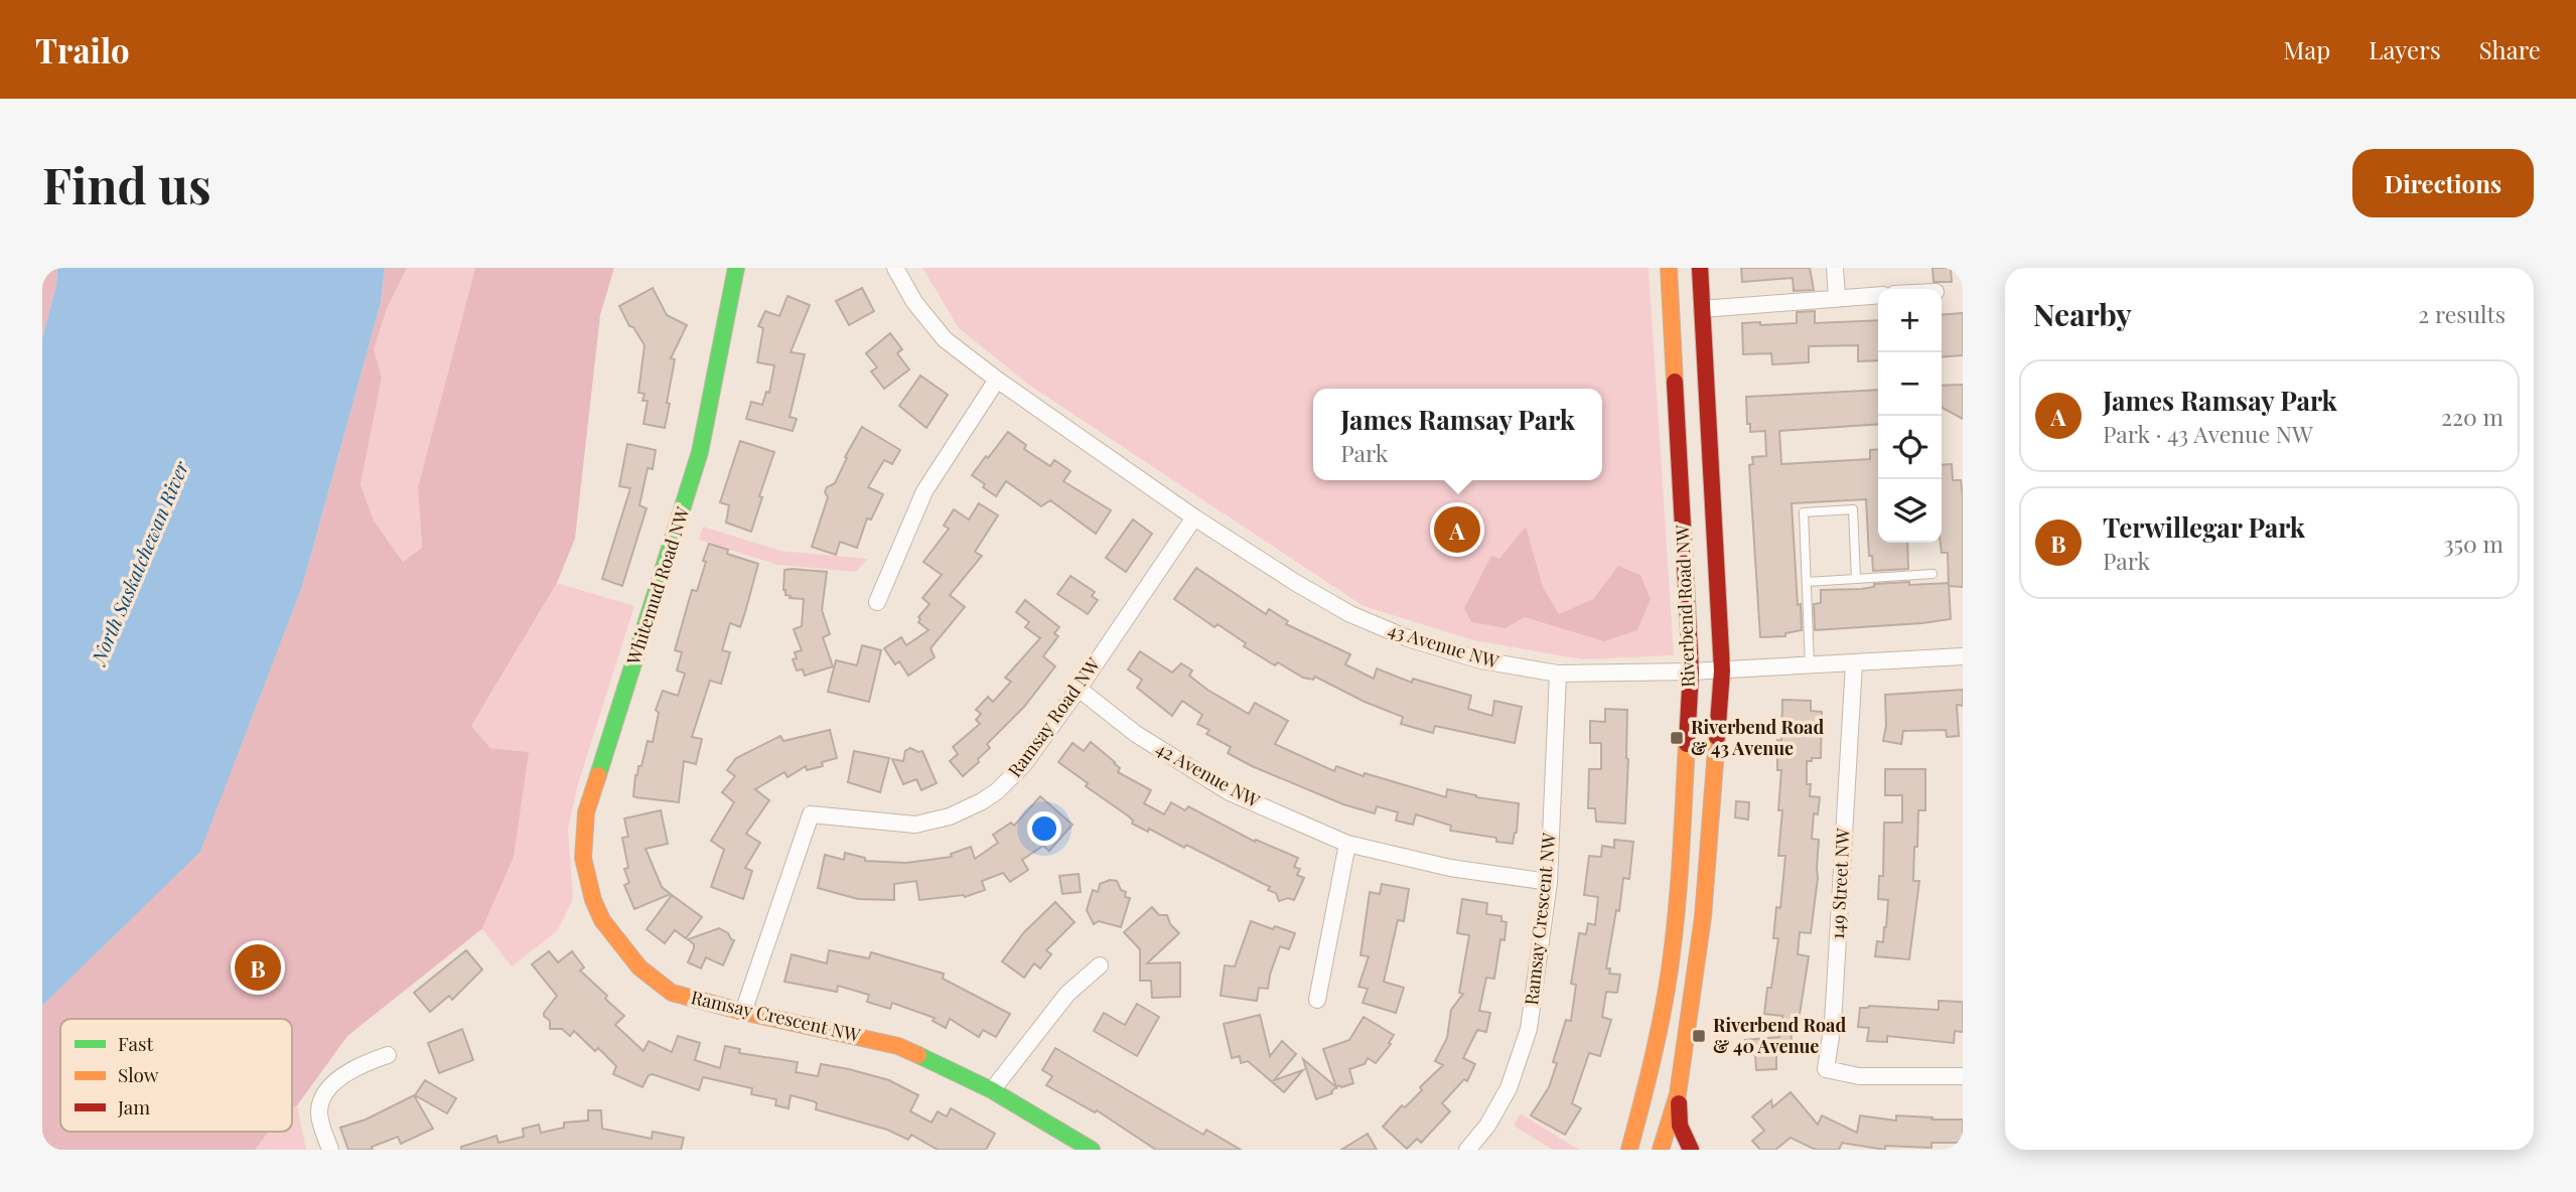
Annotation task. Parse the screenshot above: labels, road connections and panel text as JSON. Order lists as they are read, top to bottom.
{
  "streets": {
    "street": [
      "Whitemud Road NW",
      "Riverbend Road NW",
      "43 Avenue NW",
      "Ramsay Road NW",
      "42 Avenue NW",
      "149 Street NW",
      "Ramsay Crescent NW"
    ]
  },
  "crossings": [
    ["Whitemud Road NW", "Ramsay Crescent NW"],
    ["Riverbend Road NW", "43 Avenue NW"],
    ["43 Avenue NW", "Ramsay Road NW"],
    ["43 Avenue NW", "149 Street NW"],
    ["43 Avenue NW", "Ramsay Crescent NW"],
    ["Ramsay Road NW", "42 Avenue NW"],
    ["Ramsay Road NW", "Ramsay Crescent NW"],
    ["42 Avenue NW", "Ramsay Crescent NW"]
  ],
  "water": ["North Saskatchewan River"],
  "places": {
    "transit": ["Riverbend Road & 43 Avenue", "Riverbend Road & 40 Avenue"]
  },
  "legend": ["Fast", "Slow", "Jam"],
  "page": {
    "header": "Trailo",
    "nav": ["Map", "Layers", "Share"],
    "buttons": "Directions",
    "title": "Find us",
    "heading": ["Nearby", "2 results"],
    "map_buttons": ["+", "−"],
    "list": [
      {
        "mark": "A",
        "name": "James Ramsay Park",
        "note": "Park · 43 Avenue NW",
        "value": "220 m"
      },
      {
        "mark": "B",
        "name": "Terwillegar Park",
        "note": "Park",
        "value": "350 m"
      }
    ],
    "popup": ["James Ramsay Park", "Park"],
    "pins": ["A", "B"]
  }
}
